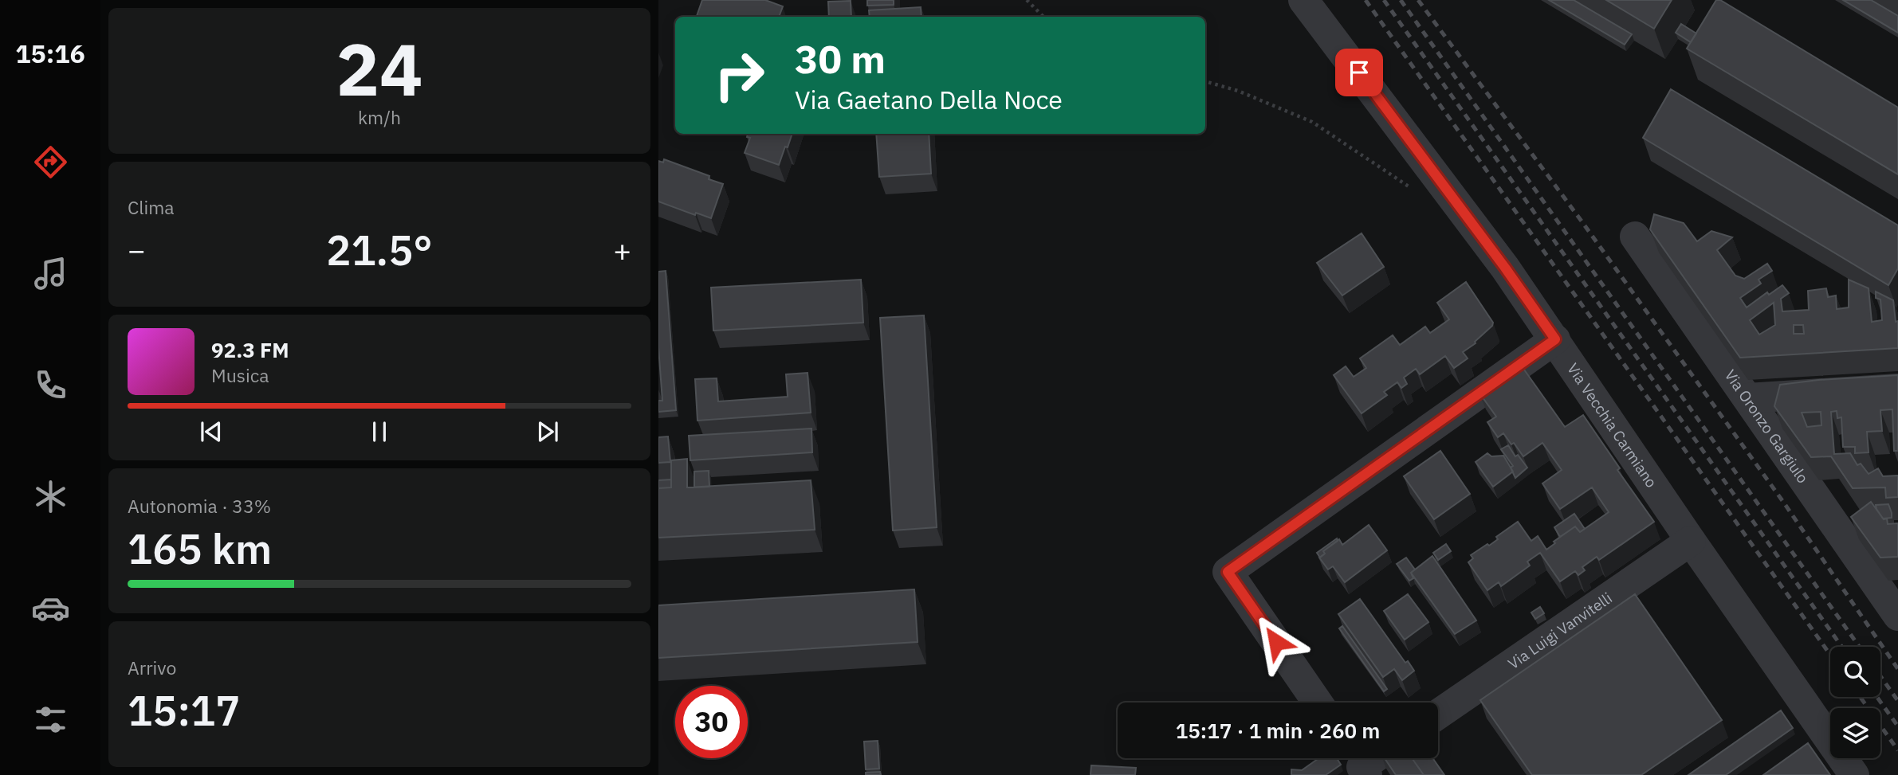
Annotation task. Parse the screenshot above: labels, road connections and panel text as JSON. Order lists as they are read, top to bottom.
{
  "streets": {
    "street": ["Via Vecchia Carmiano", "Via Oronzo Gargiulo", "Via Luigi Vanvitelli"]
  },
  "crossings": [
    ["Via Vecchia Carmiano", "Via Luigi Vanvitelli"]
  ],
  "page": {
    "tabs": "15:16",
    "tile": [
      ["24", "km/h"],
      "Clima",
      ["Autonomia · 33%", "165 km"],
      ["Arrivo", "15:17"]
    ],
    "turn": ["30 m", "Via Gaetano Della Noce"],
    "heat": ["−", "21.5°", "+"],
    "song": ["92.3 FM", "Musica"],
    "limit": "30",
    "trip": "15:17 · 1 min · 260 m"
  }
}
